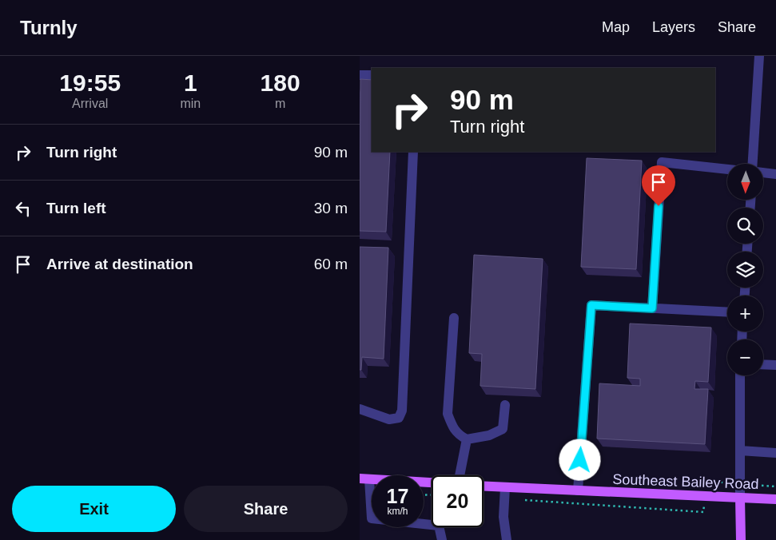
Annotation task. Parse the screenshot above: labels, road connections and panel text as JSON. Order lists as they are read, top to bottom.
{
  "streets": {
    "main road": ["Southeast Bailey Road"]
  },
  "north": "bottom",
  "page": {
    "header": "Turnly",
    "nav": ["Map", "Layers", "Share"],
    "eta": [
      "19:55",
      "Arrival",
      "1",
      "min",
      "180",
      "m"
    ],
    "turn": ["90 m", "Turn right"],
    "list": [
      {
        "name": "Turn right",
        "value": "90 m"
      },
      {
        "name": "Turn left",
        "value": "30 m"
      },
      {
        "name": "Arrive at destination",
        "value": "60 m"
      }
    ],
    "map_buttons": ["+", "−"],
    "speed": "17 km/h",
    "limit": "20",
    "buttons": ["Exit", "Share"]
  }
}
